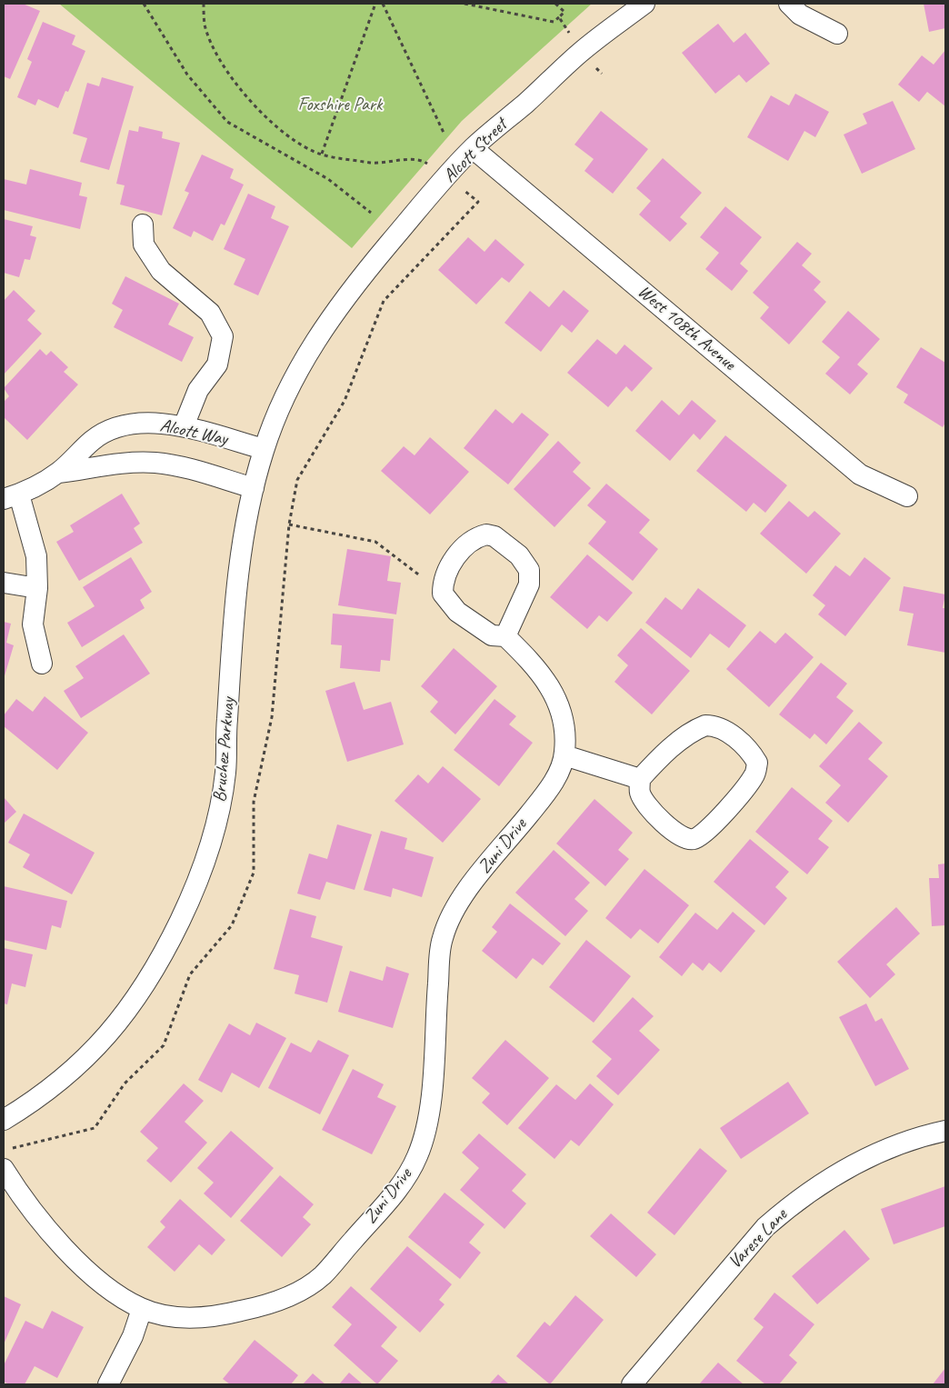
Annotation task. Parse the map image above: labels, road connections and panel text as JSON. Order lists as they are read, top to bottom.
{
  "streets": {
    "street": [
      "Alcott Street",
      "West 108th Avenue",
      "Alcott Way",
      "Bruchez Parkway",
      "Zuni Drive",
      "Varese Lane"
    ]
  },
  "crossings": [
    ["Alcott Street", "West 108th Avenue"],
    ["Alcott Street", "Bruchez Parkway"],
    ["Alcott Way", "Bruchez Parkway"]
  ],
  "parks": ["Foxshire Park"]
}
